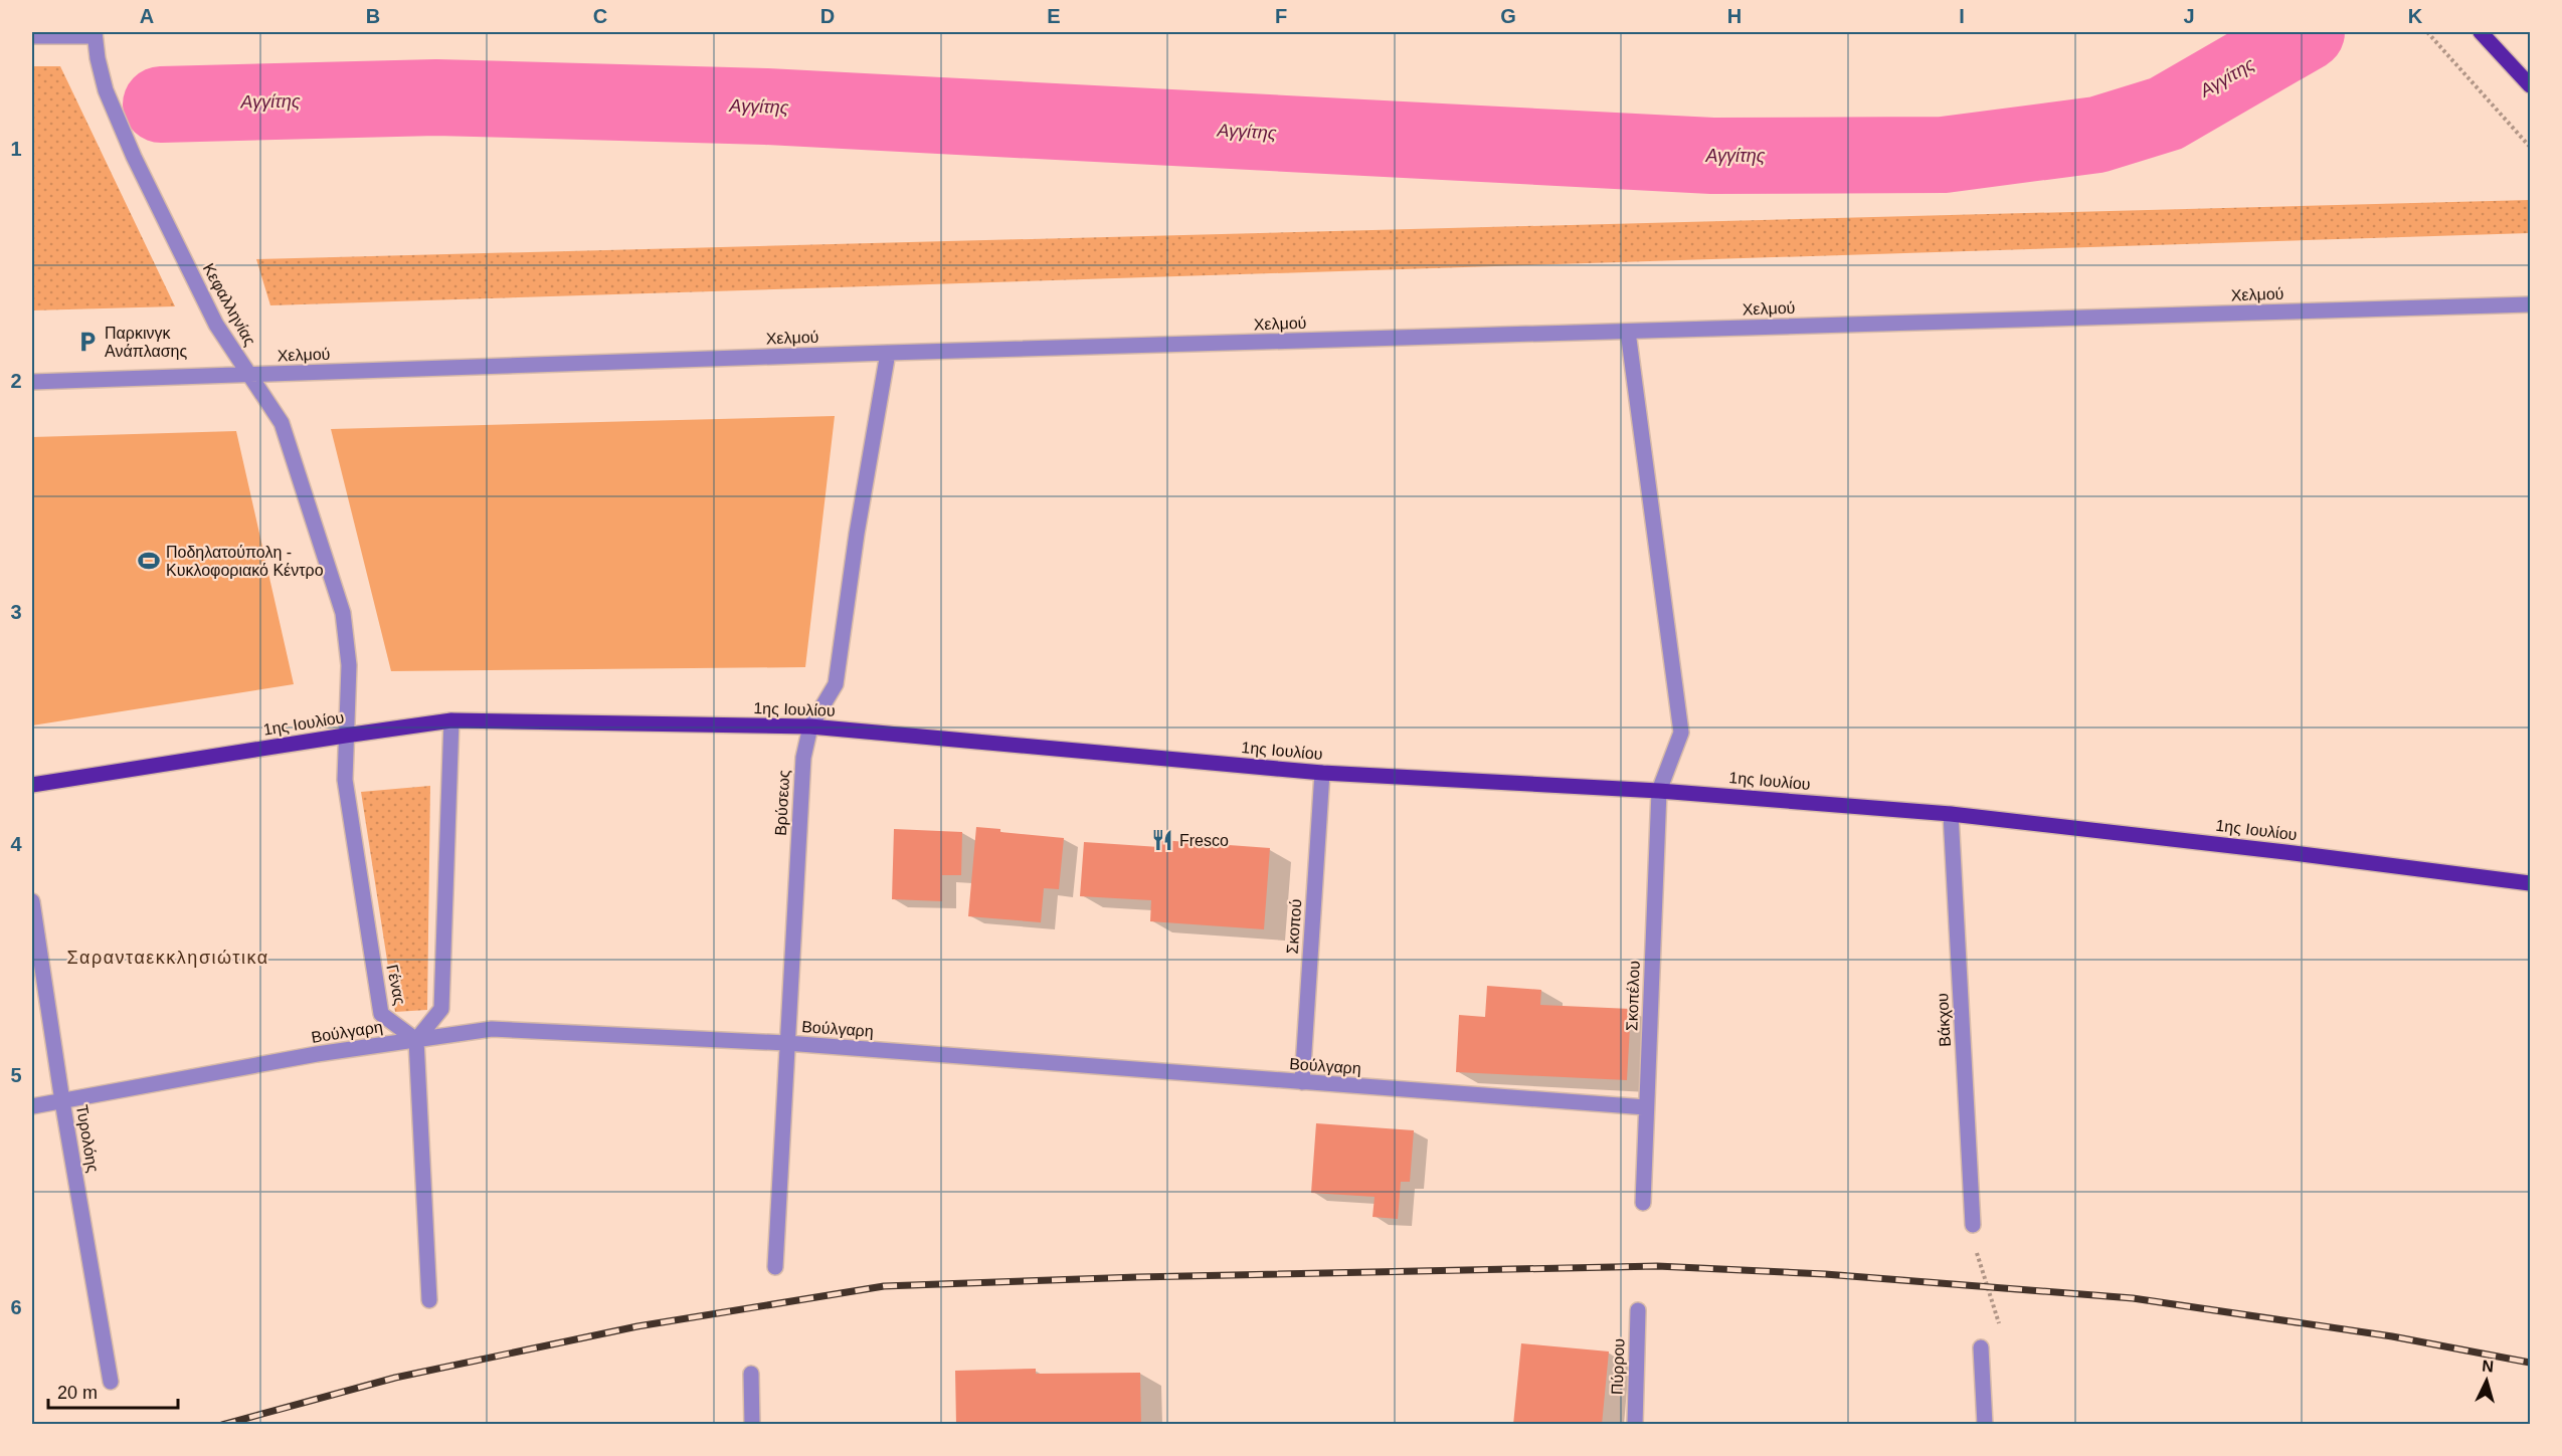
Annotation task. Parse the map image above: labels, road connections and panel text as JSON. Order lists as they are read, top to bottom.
{
  "streets": {
    "main road": ["1ης Ιουλίου"],
    "street": [
      "Χελμού",
      "Κεφαλληνίας",
      "Βρύσεως",
      "Σκοπού",
      "Γένας",
      "Σκοπέλου",
      "Βάκχου",
      "Βούλγαρη",
      "Τυρολόης",
      "Πύρρου"
    ]
  },
  "crossings": [
    ["Χελμού", "Κεφαλληνίας"],
    ["Χελμού", "Βρύσεως"],
    ["Χελμού", "Σκοπέλου"],
    ["Κεφαλληνίας", "1ης Ιουλίου"],
    ["Κεφαλληνίας", "Γένας"],
    ["1ης Ιουλίου", "Βρύσεως"],
    ["1ης Ιουλίου", "Σκοπού"],
    ["1ης Ιουλίου", "Γένας"],
    ["1ης Ιουλίου", "Σκοπέλου"],
    ["1ης Ιουλίου", "Βάκχου"],
    ["Βρύσεως", "Βούλγαρη"],
    ["Σκοπού", "Βούλγαρη"],
    ["Γένας", "Βούλγαρη"],
    ["Σκοπέλου", "Βούλγαρη"],
    ["Βούλγαρη", "Τυρολόης"]
  ],
  "districts": ["Σαρανταεκκλησιώτικα"],
  "water": ["Αγγίτης"],
  "places": {
    "parking": ["Παρκινγκ Ανάπλασης"],
    "sports": ["Ποδηλατούπολη - Κυκλοφοριακό Κέντρο"],
    "restaurant": ["Fresco"]
  },
  "scale_bar": "20 m",
  "north": "top",
  "grid": {
    "columns": [
      "A",
      "B",
      "C",
      "D",
      "E",
      "F",
      "G",
      "H",
      "I",
      "J",
      "K"
    ],
    "rows": [
      "1",
      "2",
      "3",
      "4",
      "5",
      "6"
    ]
  }
}
